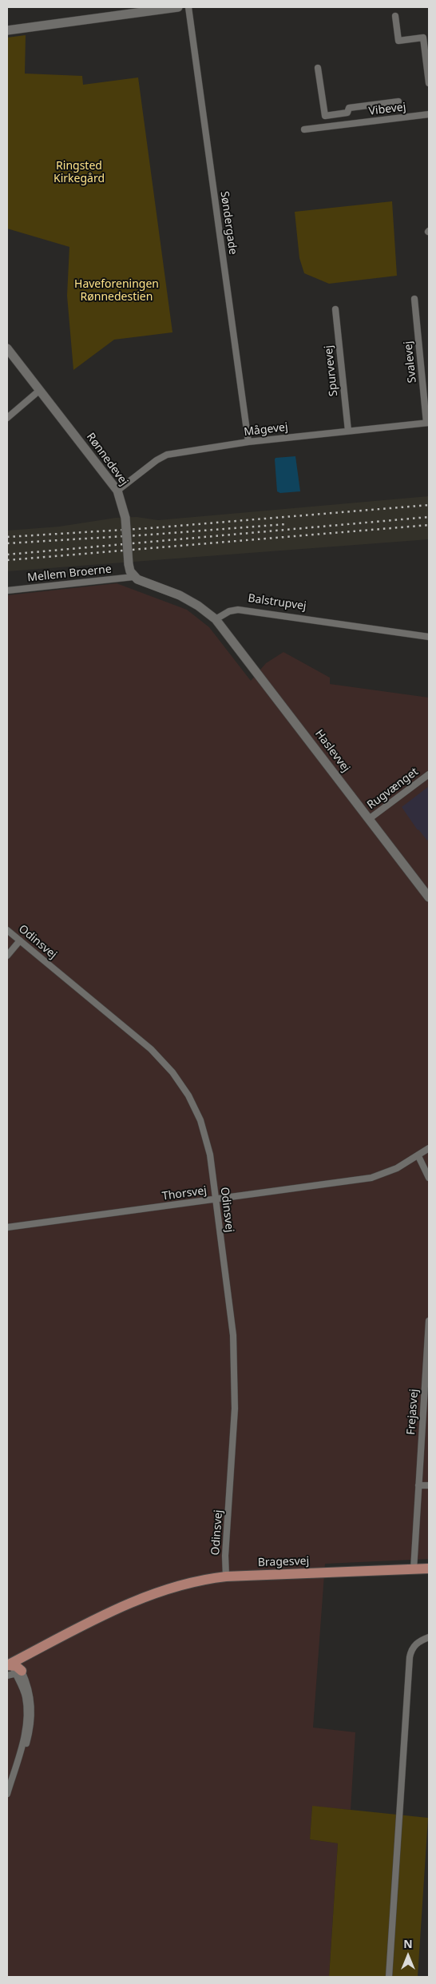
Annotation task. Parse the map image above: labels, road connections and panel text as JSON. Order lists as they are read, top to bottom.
{
  "streets": {
    "main road": ["Bragesvej"],
    "street": [
      "Vibevej",
      "Søndergade",
      "Svalevej",
      "Spurvevej",
      "Mågevej",
      "Rønnedevej",
      "Mellem Broerne",
      "Balstrupvej",
      "Haslevvej",
      "Rugvænget",
      "Odinsvej",
      "Thorsvej",
      "Frejasvej"
    ]
  },
  "crossings": [
    ["Søndergade", "Mågevej"],
    ["Svalevej", "Mågevej"],
    ["Spurvevej", "Mågevej"],
    ["Mågevej", "Rønnedevej"],
    ["Rønnedevej", "Mellem Broerne"],
    ["Balstrupvej", "Haslevvej"],
    ["Haslevvej", "Rugvænget"],
    ["Odinsvej", "Thorsvej"],
    ["Odinsvej", "Bragesvej"],
    ["Frejasvej", "Bragesvej"]
  ],
  "parks": ["Ringsted Kirkegård", "Haveforeningen Rønnedestien"],
  "north": "top"
}
